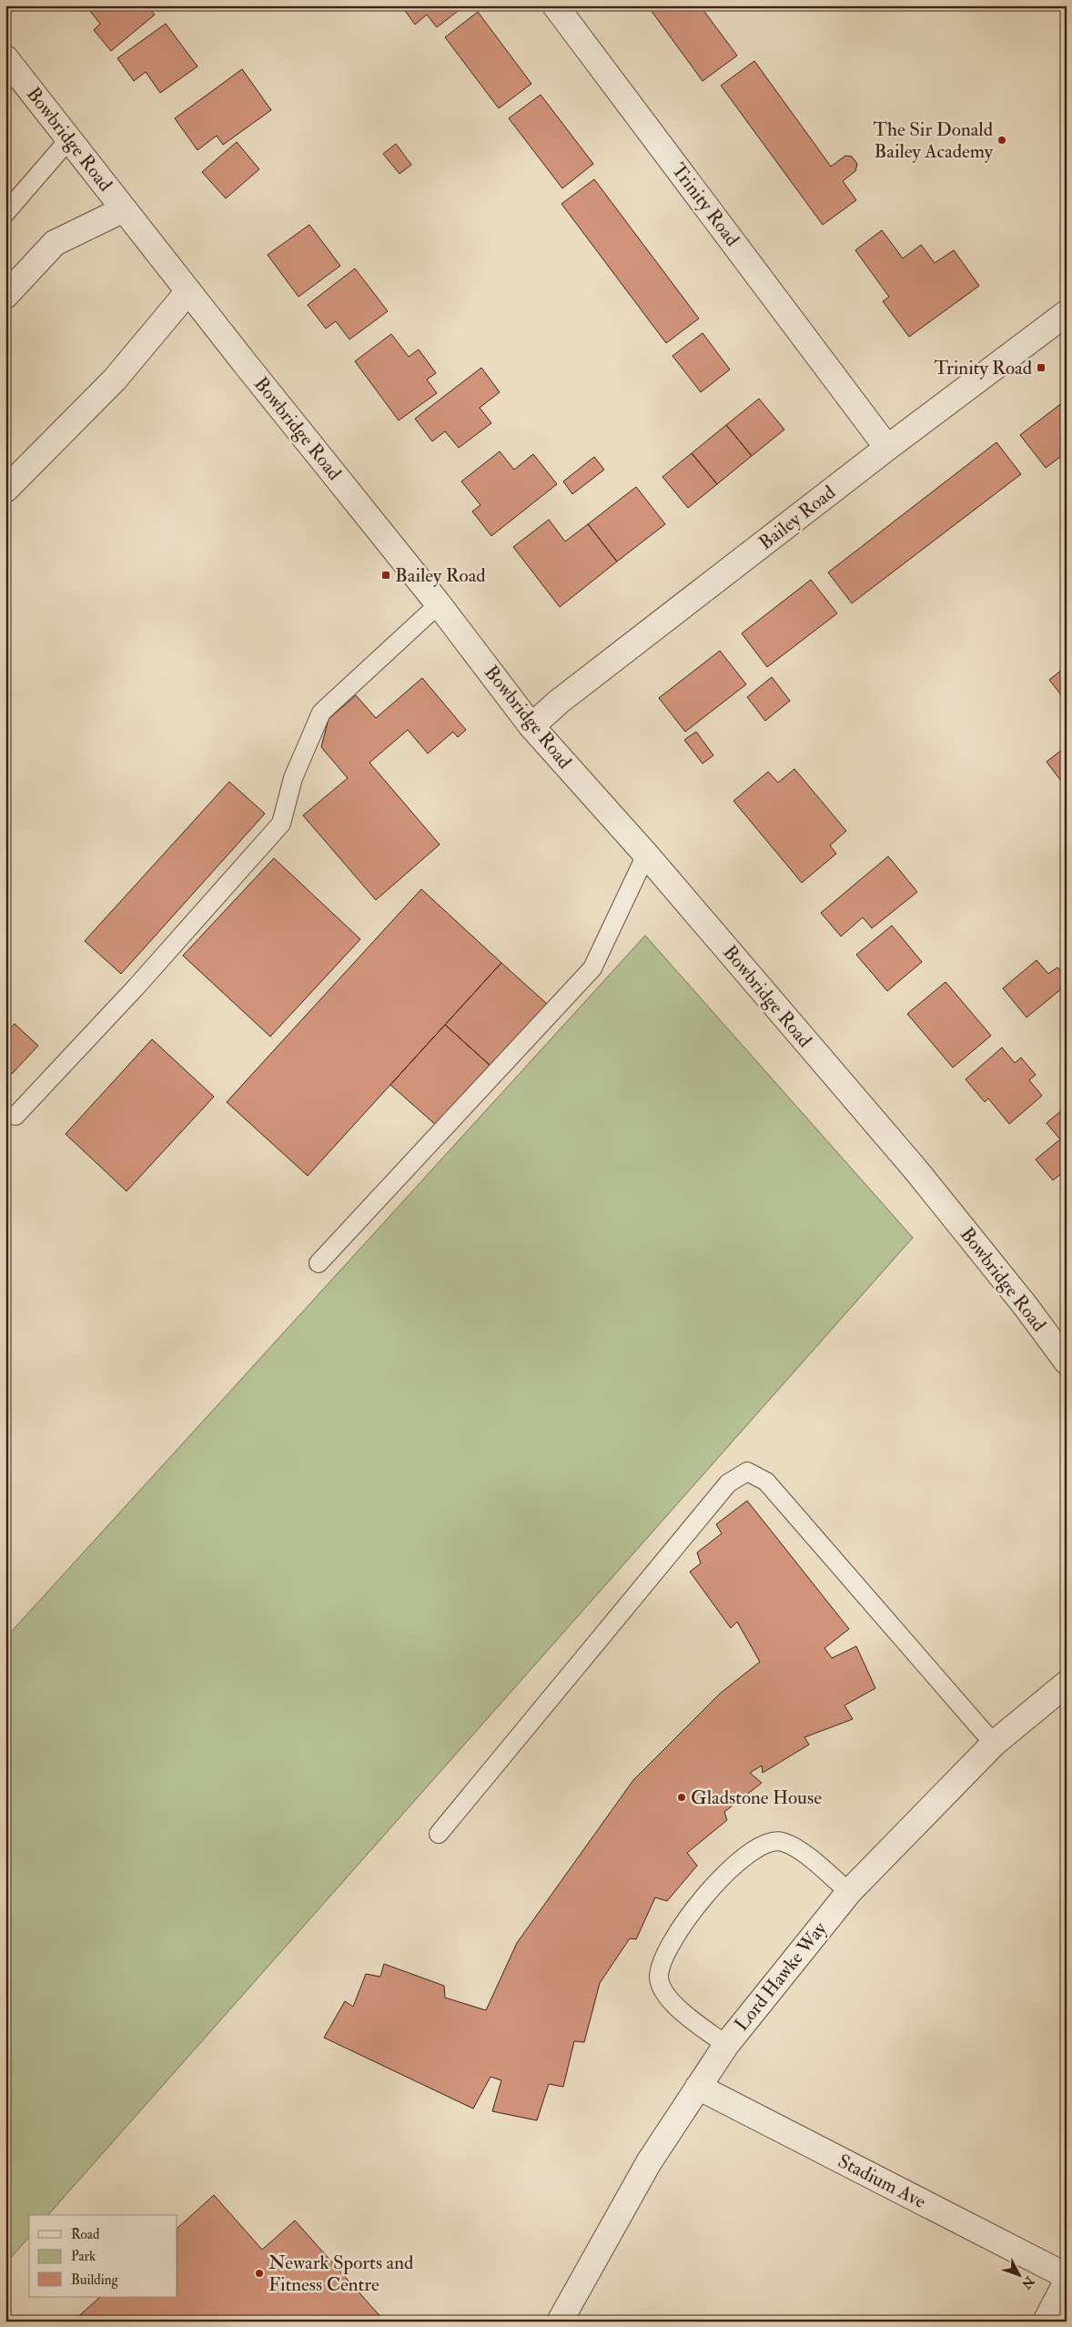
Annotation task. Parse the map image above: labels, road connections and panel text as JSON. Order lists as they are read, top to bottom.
{
  "streets": {
    "street": [
      "Bowbridge Road",
      "Trinity Road",
      "Bailey Road",
      "Lord Hawke Way",
      "Stadium Ave"
    ]
  },
  "crossings": [
    ["Bowbridge Road", "Bailey Road"],
    ["Trinity Road", "Bailey Road"],
    ["Lord Hawke Way", "Stadium Ave"]
  ],
  "places": {
    "other": ["The Sir Donald Bailey Academy", "Gladstone House", "Newark Sports and Fitness Centre"],
    "transit": ["Trinity Road", "Bailey Road"]
  },
  "legend": ["Road", "Park", "Building"],
  "north": "bottom right"
}
